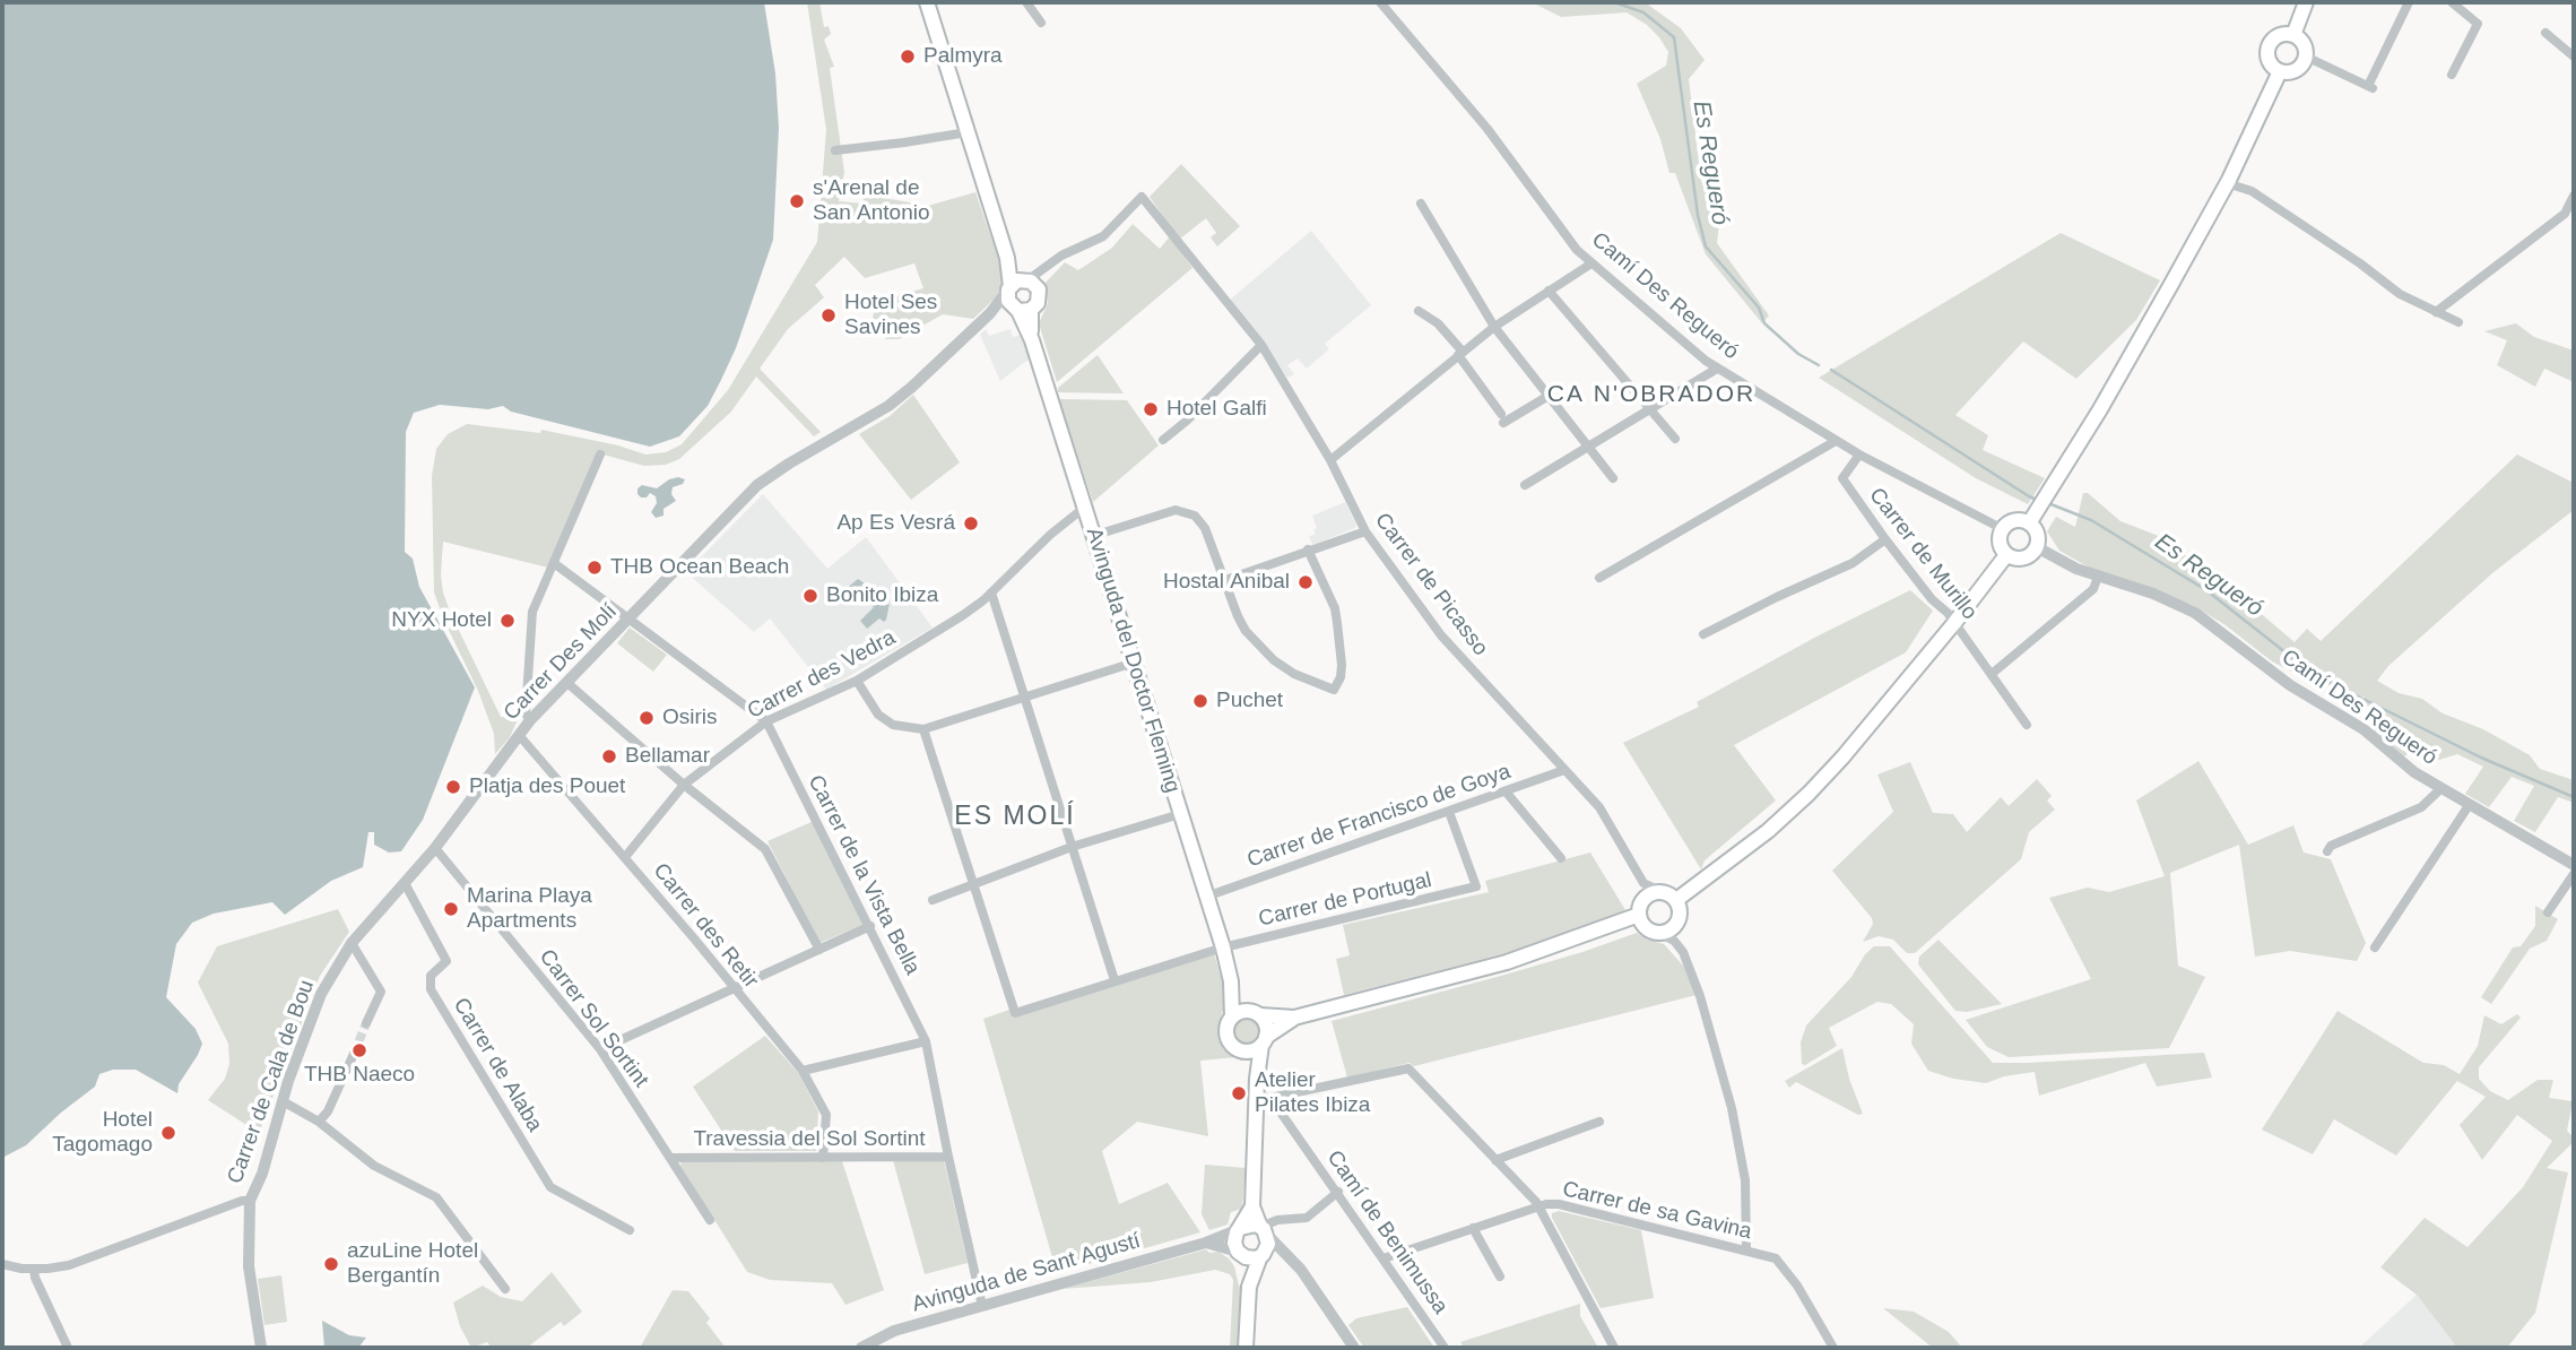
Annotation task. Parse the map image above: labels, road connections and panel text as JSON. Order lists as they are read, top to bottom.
{
  "streets": {
    "main road": ["Avinguda del Doctor Fleming"],
    "street": [
      "Camí Des Regueró",
      "Carrer de Murillo",
      "Carrer de Picasso",
      "Carrer Des Molí",
      "Carrer des Vedra",
      "Carrer de Francisco de Goya",
      "Carrer de la Vista Bella",
      "Carrer de Portugal",
      "Carrer des Retir",
      "Carrer Sol Sortint",
      "Carrer de Alaba",
      "Carrer de Cala de Bou",
      "Travessia del Sol Sortint",
      "Carrer de sa Gavina",
      "Camí de Benimussa",
      "Avinguda de Sant Agustí"
    ]
  },
  "crossings": [
    ["Camí Des Regueró", "Carrer de Murillo"],
    ["Carrer de Picasso", "Avinguda del Doctor Fleming"],
    ["Carrer de Picasso", "Carrer Des Molí"],
    ["Carrer de Picasso", "Carrer de Francisco de Goya"],
    ["Avinguda del Doctor Fleming", "Carrer Des Molí"],
    ["Avinguda del Doctor Fleming", "Carrer des Vedra"],
    ["Avinguda del Doctor Fleming", "Carrer de Francisco de Goya"],
    ["Avinguda del Doctor Fleming", "Carrer de Portugal"],
    ["Carrer Des Molí", "Carrer de la Vista Bella"],
    ["Carrer Des Molí", "Carrer des Retir"],
    ["Carrer Des Molí", "Carrer Sol Sortint"],
    ["Carrer Des Molí", "Carrer de Cala de Bou"],
    ["Carrer des Vedra", "Carrer de la Vista Bella"],
    ["Carrer des Vedra", "Carrer des Retir"],
    ["Carrer de Francisco de Goya", "Carrer de Portugal"],
    ["Carrer de la Vista Bella", "Travessia del Sol Sortint"],
    ["Carrer de la Vista Bella", "Avinguda de Sant Agustí"],
    ["Carrer des Retir", "Travessia del Sol Sortint"],
    ["Carrer Sol Sortint", "Carrer de Cala de Bou"],
    ["Carrer Sol Sortint", "Travessia del Sol Sortint"],
    ["Carrer de Alaba", "Carrer de Cala de Bou"],
    ["Carrer de sa Gavina", "Camí de Benimussa"]
  ],
  "districts": ["CA N'OBRADOR", "ES MOLÍ"],
  "water": ["Es Regueró"],
  "places": [
    "Palmyra",
    "s'Arenal de San Antonio",
    "Hotel Ses Savines",
    "Hotel Galfi",
    "Ap Es Vesrá",
    "THB Ocean Beach",
    "Hostal Anibal",
    "Bonito Ibiza",
    "NYX Hotel",
    "Puchet",
    "Osiris",
    "Bellamar",
    "Platja des Pouet",
    "Marina Playa Apartments",
    "THB Naeco",
    "Atelier Pilates Ibiza",
    "Hotel Tagomago",
    "azuLine Hotel Bergantín"
  ]
}
